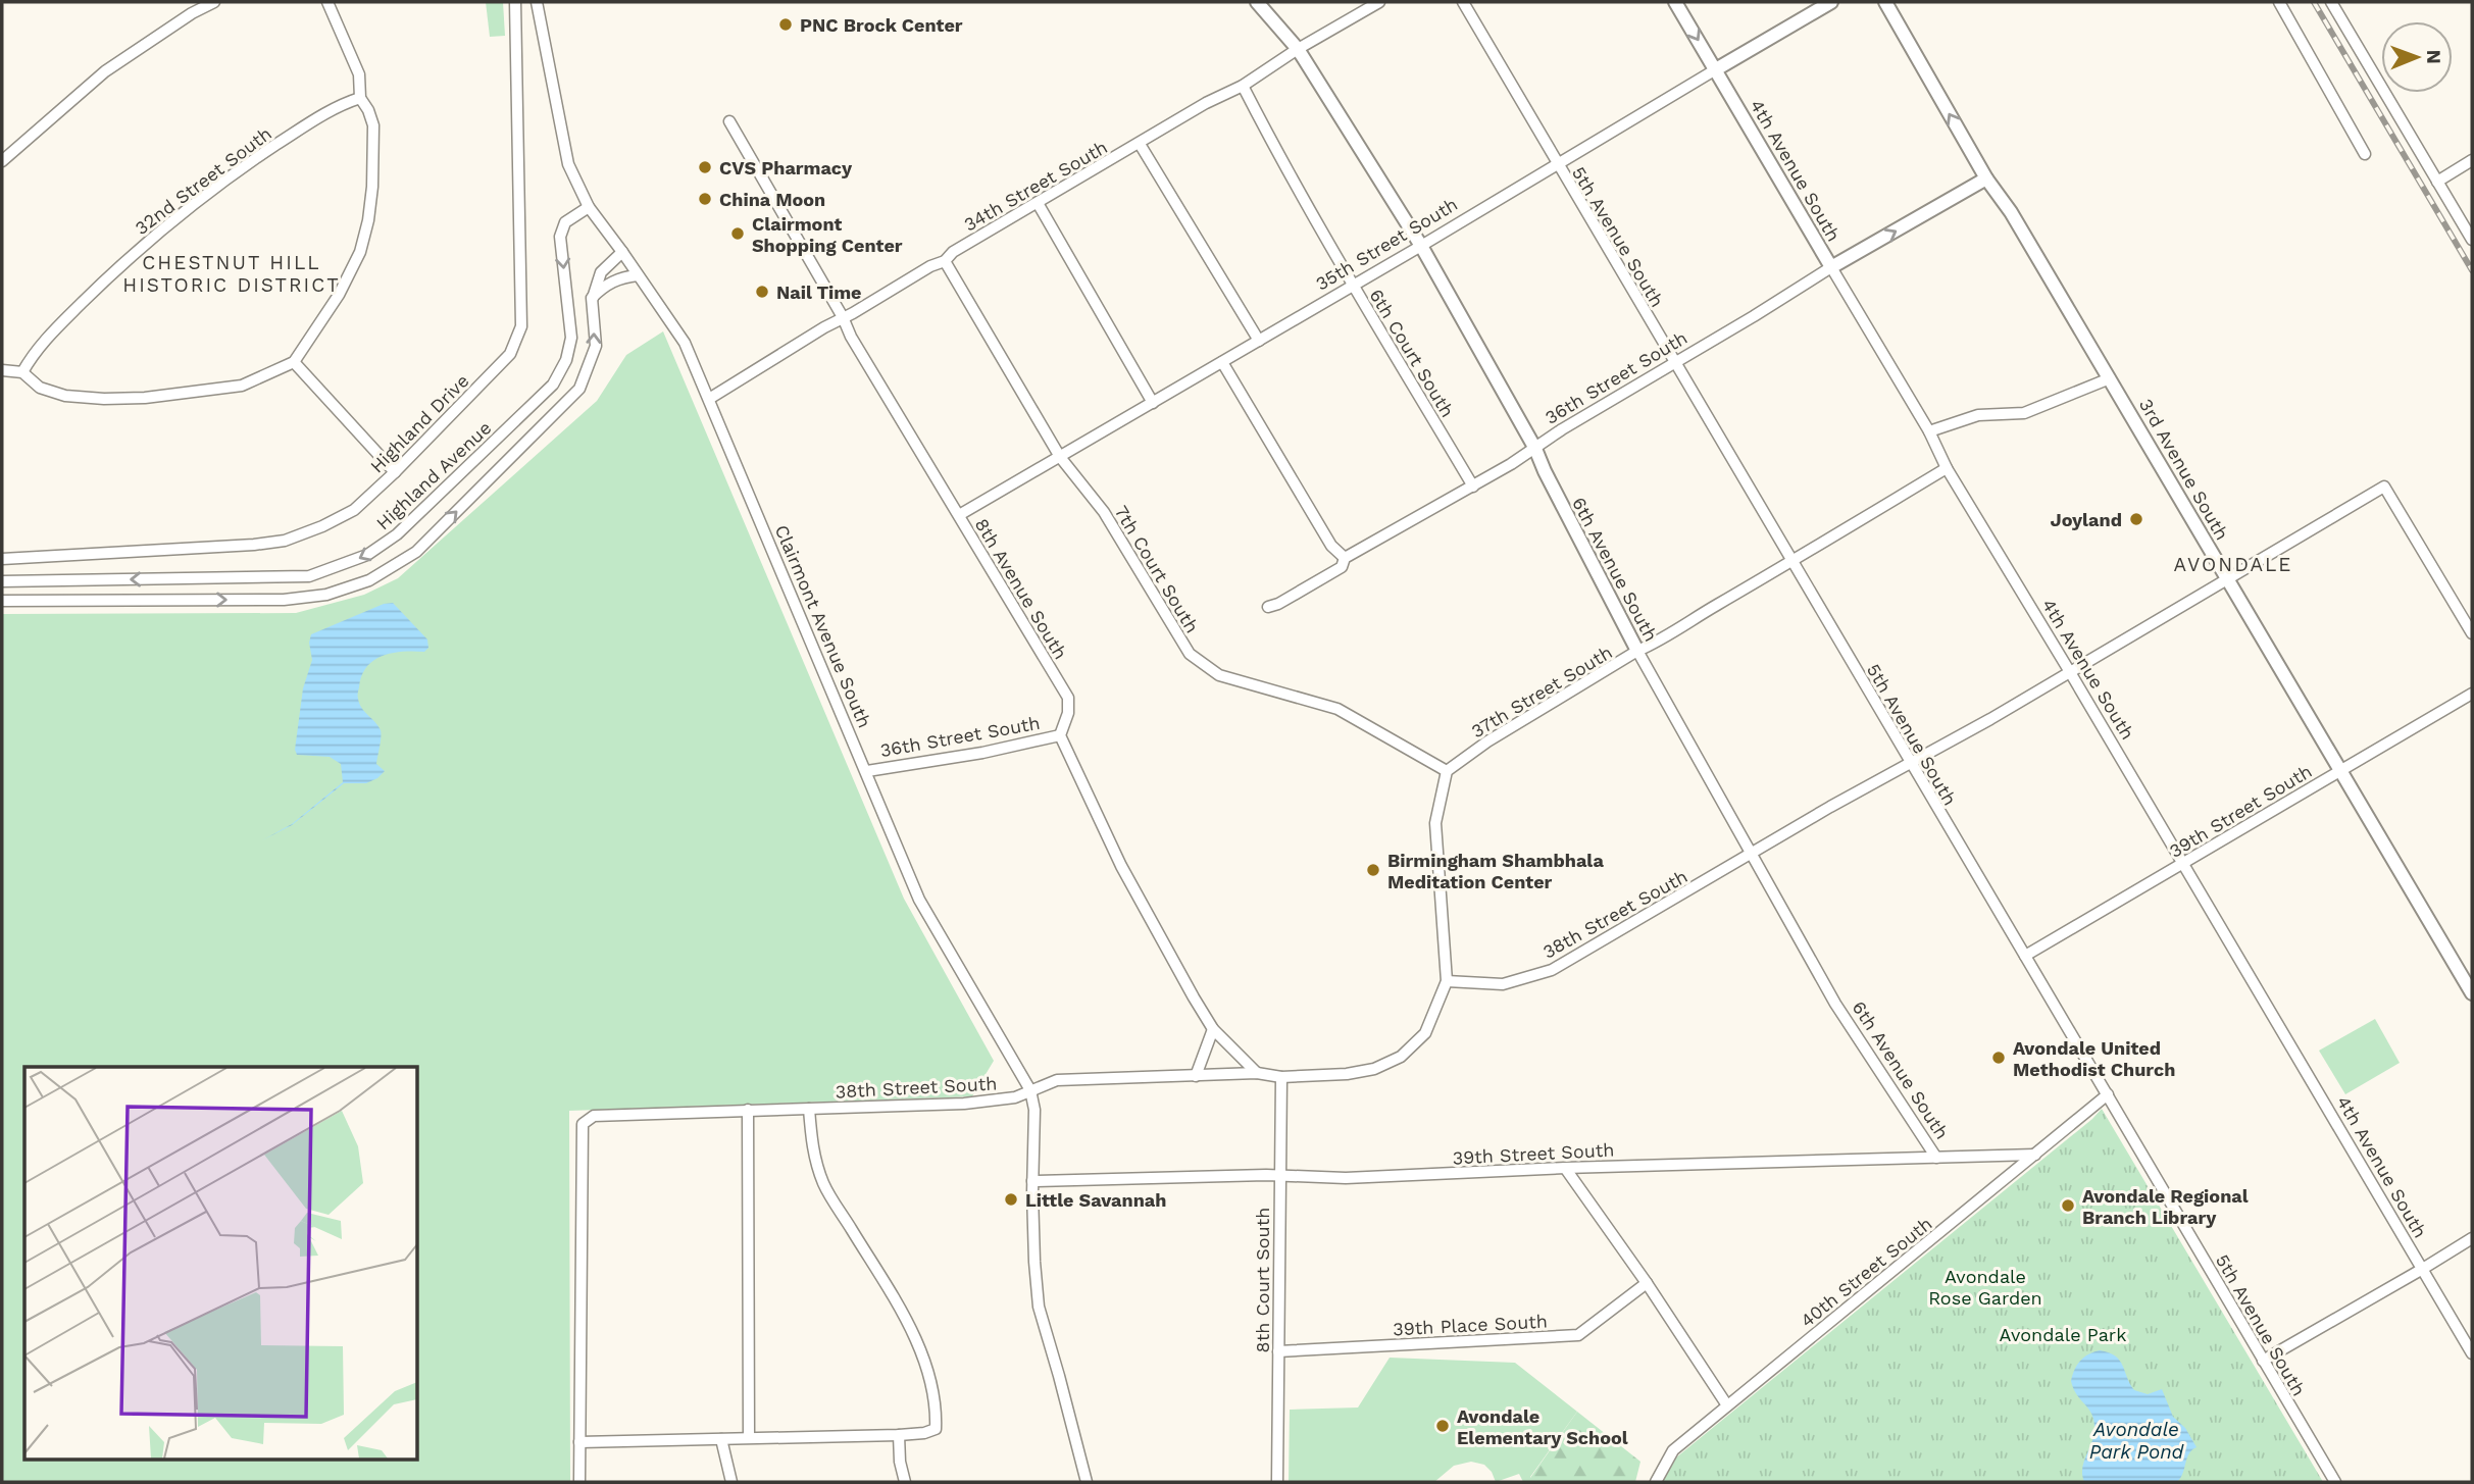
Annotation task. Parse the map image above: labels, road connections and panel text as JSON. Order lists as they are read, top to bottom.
{
  "streets": {
    "main road": [
      "4th Avenue South",
      "35th Street South",
      "36th Street South",
      "3rd Avenue South",
      "6th Avenue South"
    ],
    "street": [
      "32nd Street South",
      "34th Street South",
      "5th Avenue South",
      "6th Court South",
      "Highland Drive",
      "Highland Avenue",
      "7th Court South",
      "8th Avenue South",
      "Clairmont Avenue South",
      "37th Street South",
      "39th Street South",
      "38th Street South",
      "40th Street South",
      "8th Court South",
      "39th Place South"
    ]
  },
  "crossings": [
    ["4th Avenue South", "35th Street South"],
    ["4th Avenue South", "36th Street South"],
    ["4th Avenue South", "37th Street South"],
    ["4th Avenue South", "39th Street South"],
    ["4th Avenue South", "38th Street South"],
    ["34th Street South", "6th Court South"],
    ["34th Street South", "7th Court South"],
    ["34th Street South", "6th Avenue South"],
    ["34th Street South", "8th Avenue South"],
    ["34th Street South", "Clairmont Avenue South"],
    ["5th Avenue South", "35th Street South"],
    ["5th Avenue South", "36th Street South"],
    ["5th Avenue South", "37th Street South"],
    ["5th Avenue South", "39th Street South"],
    ["5th Avenue South", "38th Street South"],
    ["5th Avenue South", "40th Street South"],
    ["35th Street South", "6th Court South"],
    ["35th Street South", "7th Court South"],
    ["35th Street South", "6th Avenue South"],
    ["35th Street South", "8th Avenue South"],
    ["6th Court South", "36th Street South"],
    ["36th Street South", "3rd Avenue South"],
    ["36th Street South", "6th Avenue South"],
    ["36th Street South", "8th Avenue South"],
    ["36th Street South", "Clairmont Avenue South"],
    ["3rd Avenue South", "39th Street South"],
    ["3rd Avenue South", "38th Street South"],
    ["Highland Avenue", "Clairmont Avenue South"],
    ["7th Court South", "37th Street South"],
    ["6th Avenue South", "37th Street South"],
    ["6th Avenue South", "39th Street South"],
    ["6th Avenue South", "38th Street South"],
    ["Clairmont Avenue South", "39th Street South"],
    ["Clairmont Avenue South", "38th Street South"],
    ["39th Street South", "40th Street South"],
    ["39th Street South", "8th Court South"],
    ["38th Street South", "8th Court South"],
    ["8th Court South", "39th Place South"]
  ],
  "one_way": ["Highland Avenue"],
  "districts": ["CHESTNUT HILL HISTORIC DISTRICT", "AVONDALE"],
  "water": ["Avondale Park Pond"],
  "parks": ["Avondale Rose Garden", "Avondale Park"],
  "places": [
    "PNC Brock Center",
    "CVS Pharmacy",
    "China Moon",
    "Clairmont Shopping Center",
    "Nail Time",
    "Joyland",
    "Birmingham Shambhala Meditation Center",
    "Avondale United Methodist Church",
    "Little Savannah",
    "Avondale Regional Branch Library",
    "Avondale Elementary School"
  ],
  "north": "right"
}
